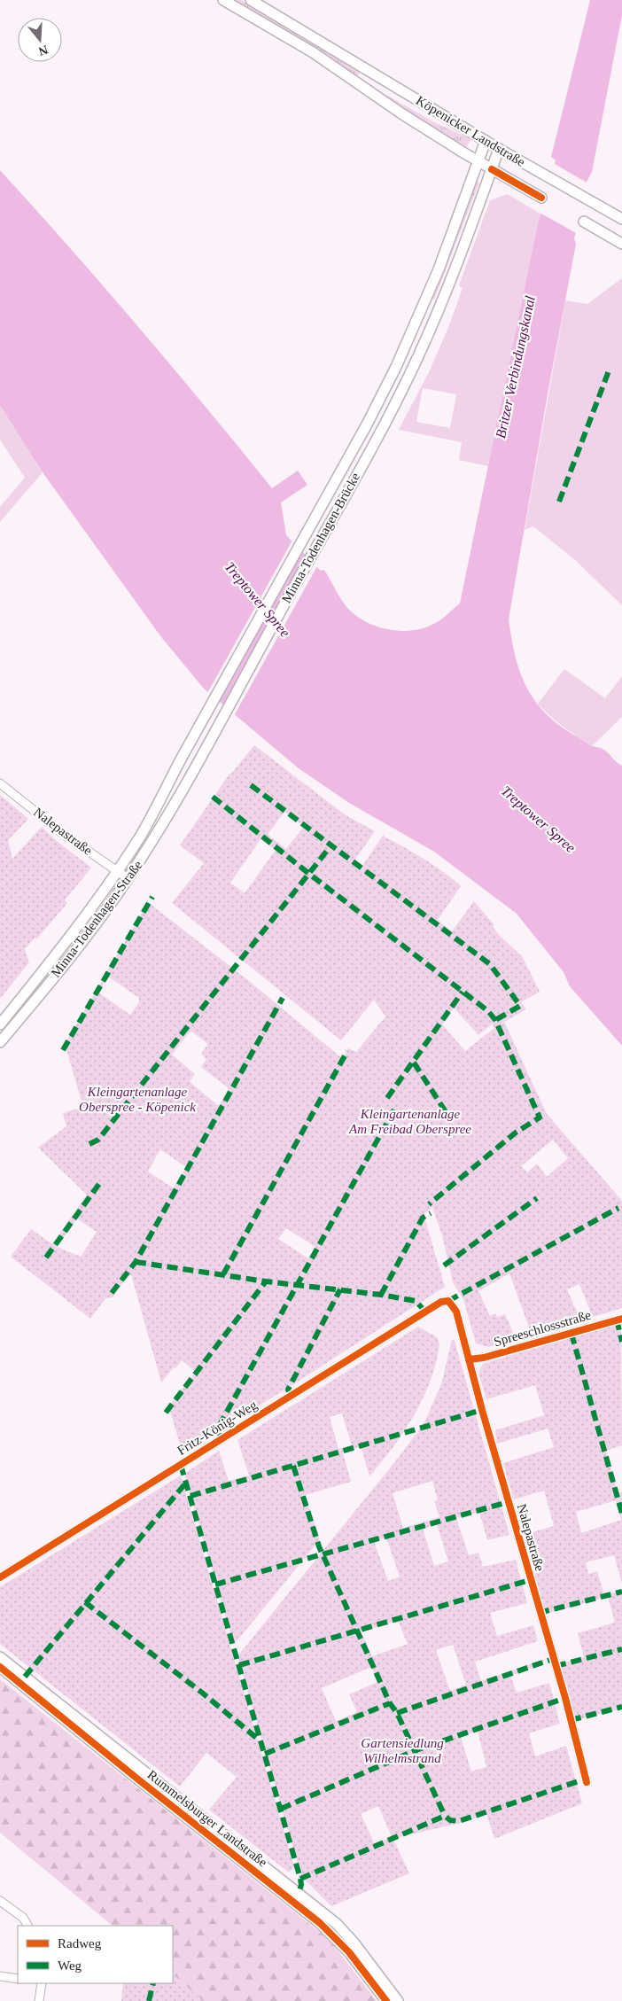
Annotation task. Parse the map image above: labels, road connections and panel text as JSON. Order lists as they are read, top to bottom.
{
  "streets": {
    "main road": [
      "Köpenicker Landstraße",
      "Minna-Todenhagen-Brücke",
      "Minna-Todenhagen-Straße",
      "Rummelsburger Landstraße"
    ],
    "street": ["Nalepastraße", "Spreeschlossstraße", "Fritz-König-Weg"]
  },
  "crossings": [
    ["Köpenicker Landstraße", "Minna-Todenhagen-Brücke"],
    ["Minna-Todenhagen-Brücke", "Minna-Todenhagen-Straße"],
    ["Nalepastraße", "Minna-Todenhagen-Straße"],
    ["Nalepastraße", "Spreeschlossstraße"],
    ["Nalepastraße", "Fritz-König-Weg"]
  ],
  "water": ["Britzer Verbindungskanal", "Treptower Spree"],
  "parks": ["Kleingartenanlage Oberspree - Köpenick", "Kleingartenanlage Am Freibad Oberspree", "Gartensiedlung Wilhelmstrand"],
  "legend": ["Radweg", "Weg"],
  "north": "bottom"
}
